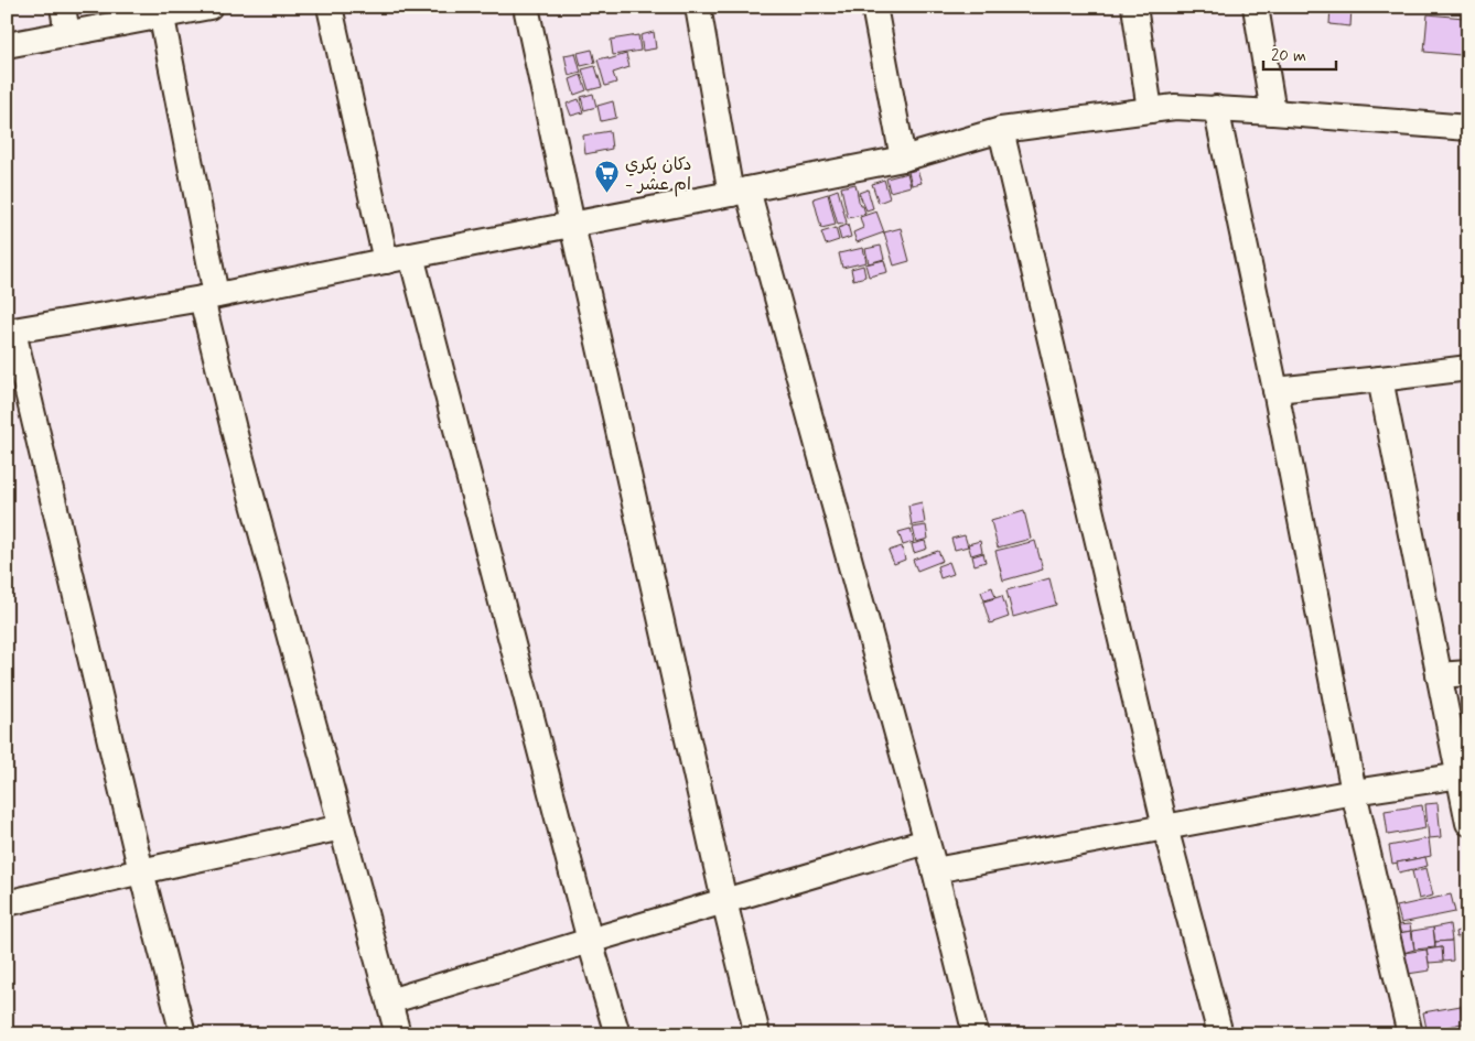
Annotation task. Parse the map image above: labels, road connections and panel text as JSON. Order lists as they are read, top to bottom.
{
  "places": {
    "supermarket": ["دكان بكري - ام عشر"]
  },
  "scale_bar": "20 m"
}
